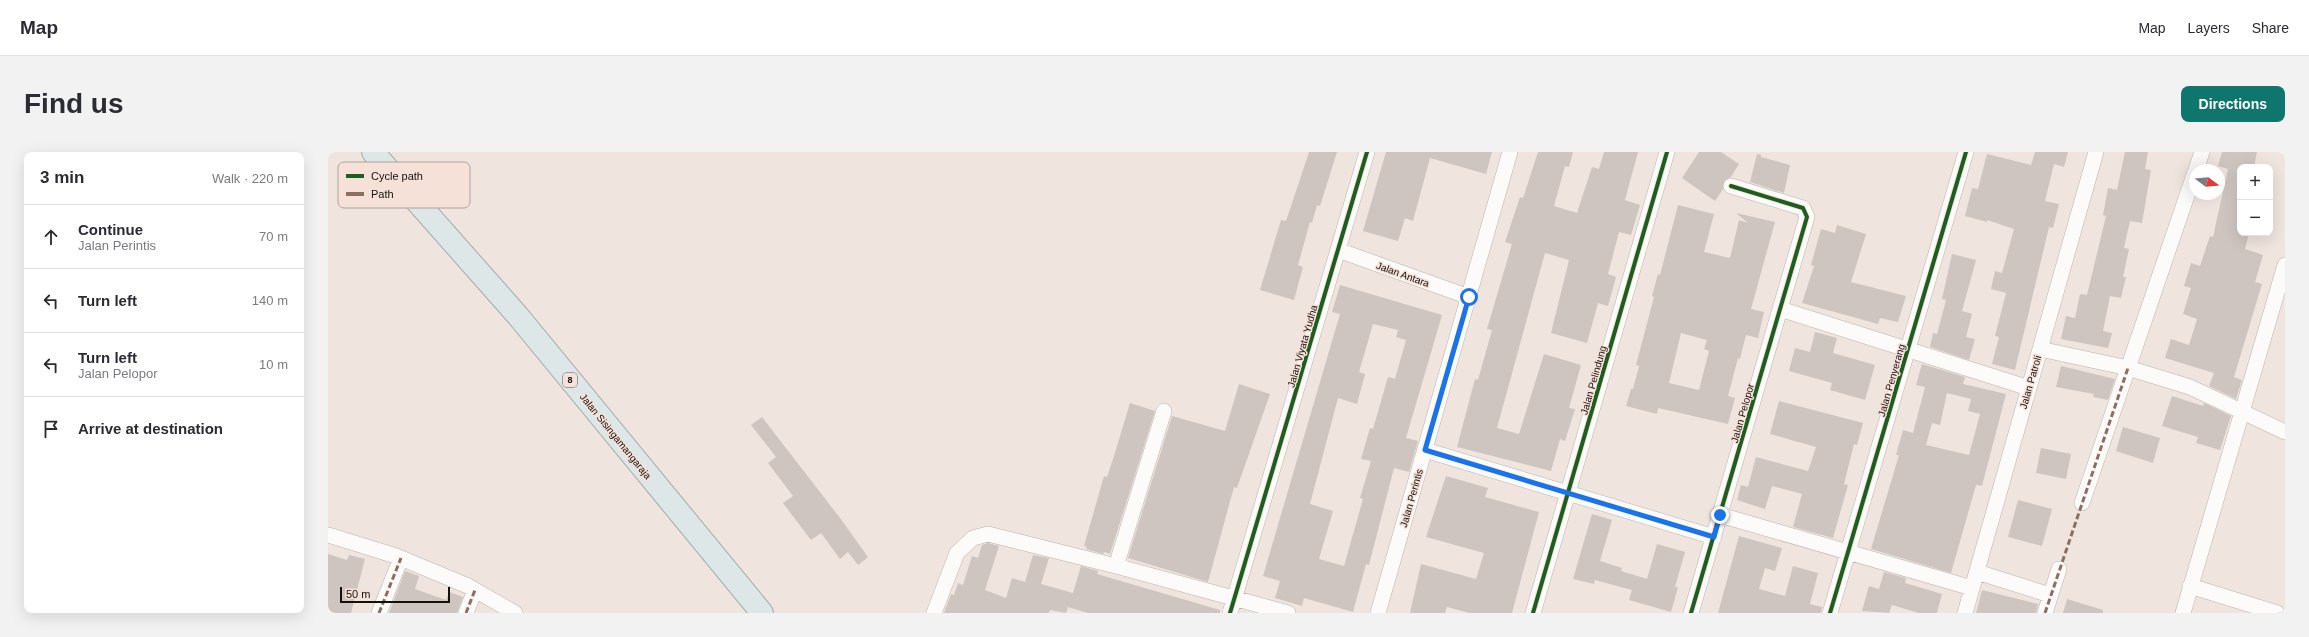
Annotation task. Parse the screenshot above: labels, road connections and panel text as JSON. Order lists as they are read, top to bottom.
{
  "streets": {
    "highway": ["8", "Jalan Sisingamangaraja"],
    "street": [
      "Jalan Antara",
      "Jalan Viyata Yudha",
      "Jalan Pelindung",
      "Jalan Penyerang",
      "Jalan Patroli",
      "Jalan Pelopor",
      "Jalan Perintis"
    ]
  },
  "crossings": [
    ["Jalan Antara", "Jalan Viyata Yudha"],
    ["Jalan Antara", "Jalan Perintis"]
  ],
  "legend": ["Cycle path", "Path"],
  "scale_bar": "50 m",
  "north": "right",
  "page": {
    "header": "Map",
    "nav": ["Map", "Layers", "Share"],
    "buttons": "Directions",
    "title": "Find us",
    "heading": ["3 min", "Walk · 220 m"],
    "map_buttons": ["+", "−"],
    "list": [
      ["Continue", "Jalan Perintis", "70 m"],
      ["Turn left", "140 m"],
      ["Turn left", "Jalan Pelopor", "10 m"],
      "Arrive at destination"
    ],
    "scale": "50 m"
  }
}
